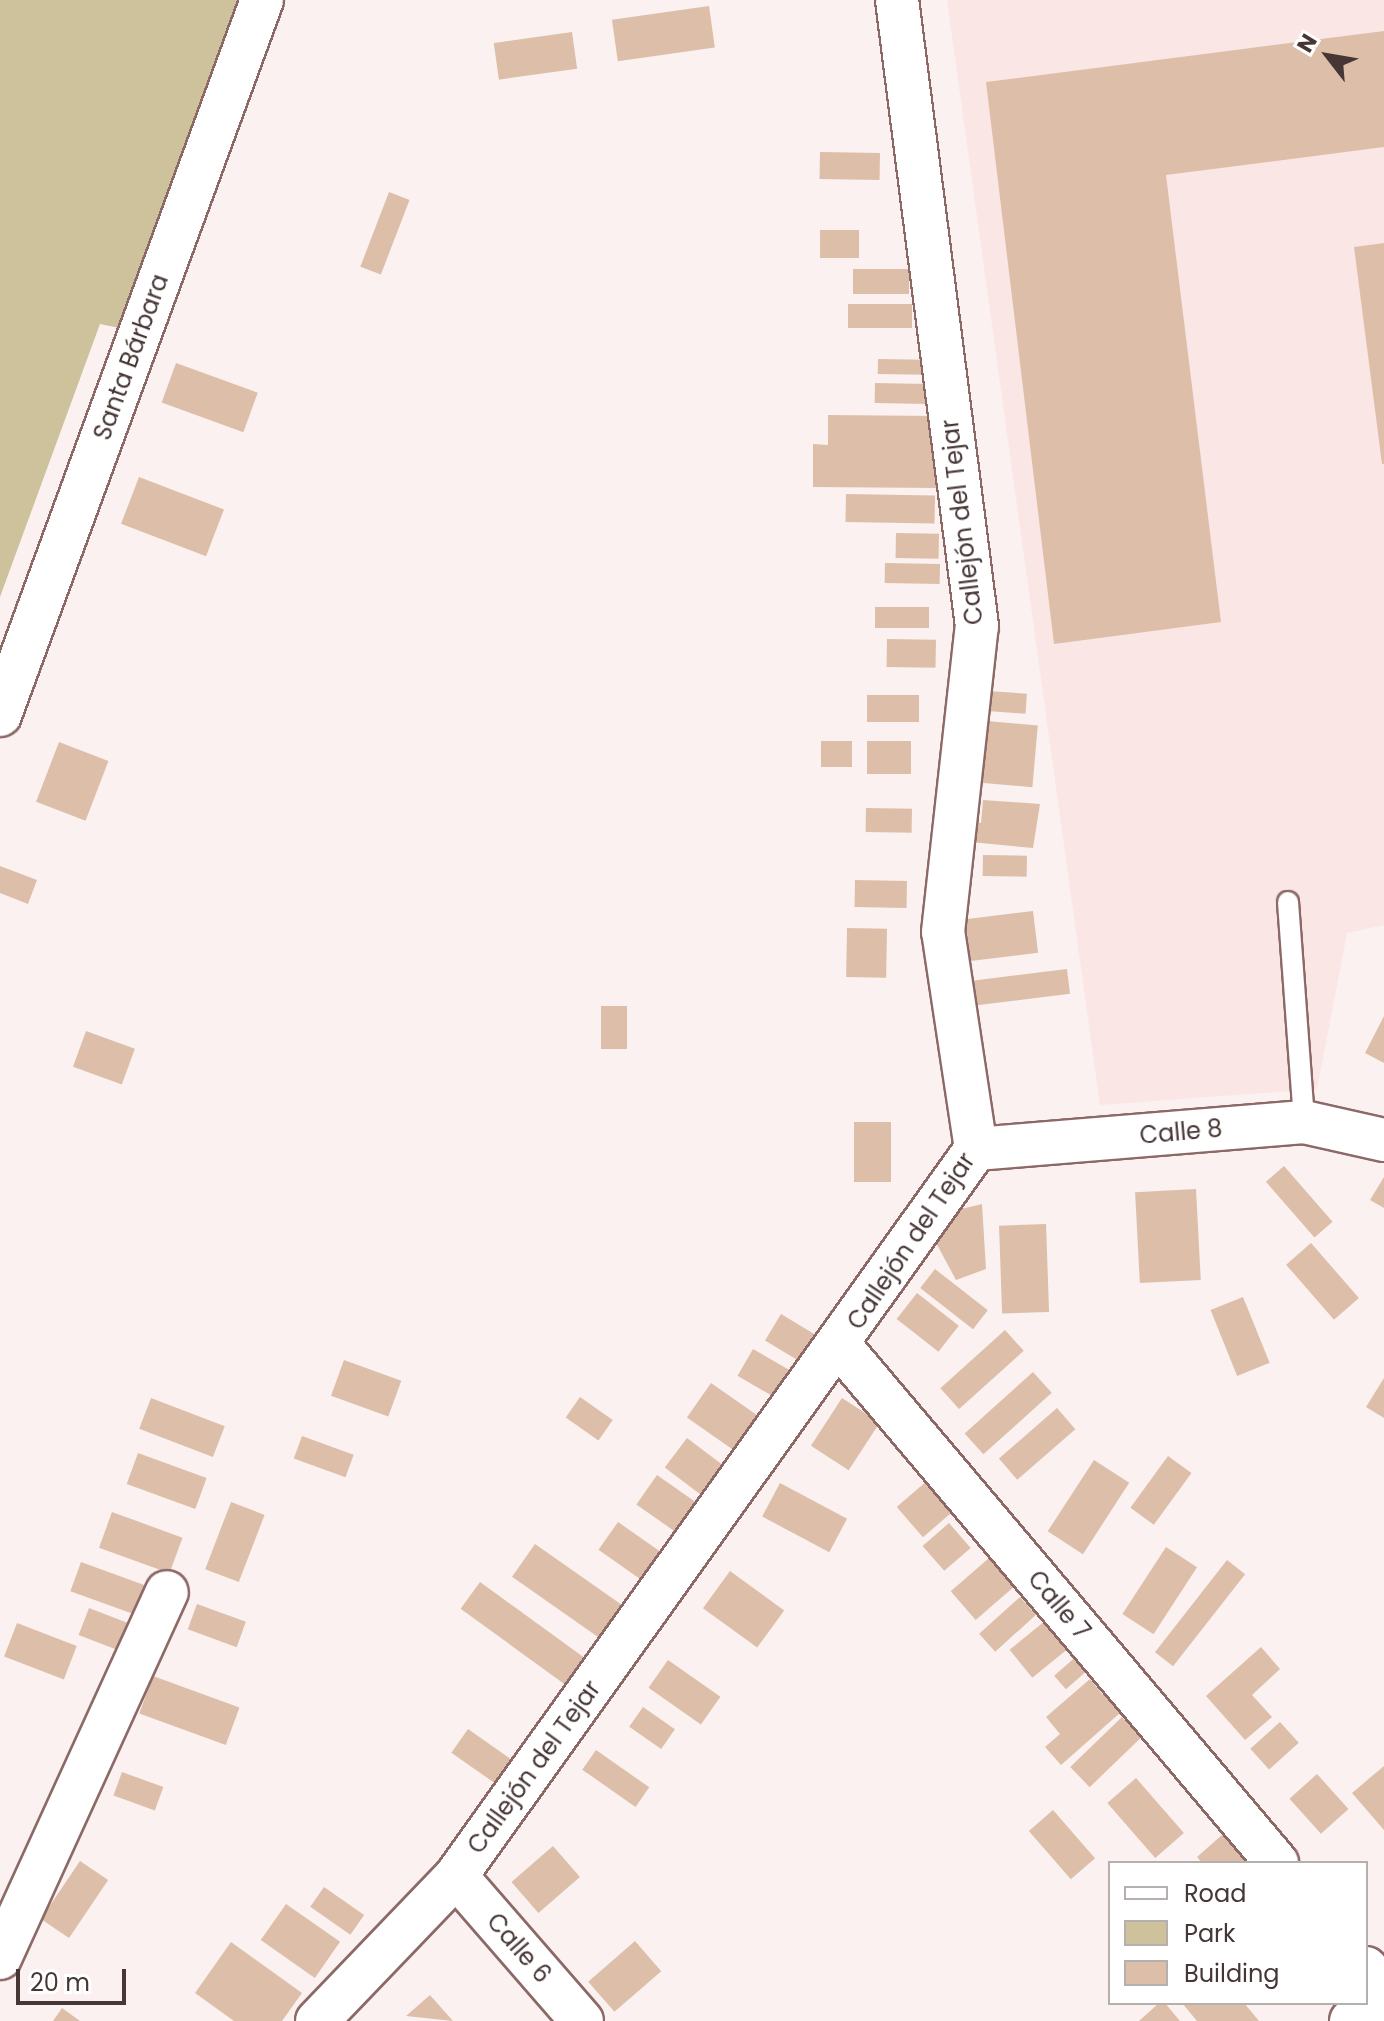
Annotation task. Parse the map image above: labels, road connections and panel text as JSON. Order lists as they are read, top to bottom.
{
  "streets": {
    "street": [
      "Santa Bárbara",
      "Callejón del Tejar",
      "Calle 8",
      "Calle 7",
      "Calle 6"
    ]
  },
  "crossings": [
    ["Callejón del Tejar", "Calle 8"],
    ["Callejón del Tejar", "Calle 7"],
    ["Callejón del Tejar", "Calle 6"]
  ],
  "legend": ["Road", "Park", "Building"],
  "scale_bar": "20 m",
  "north": "top left"
}
